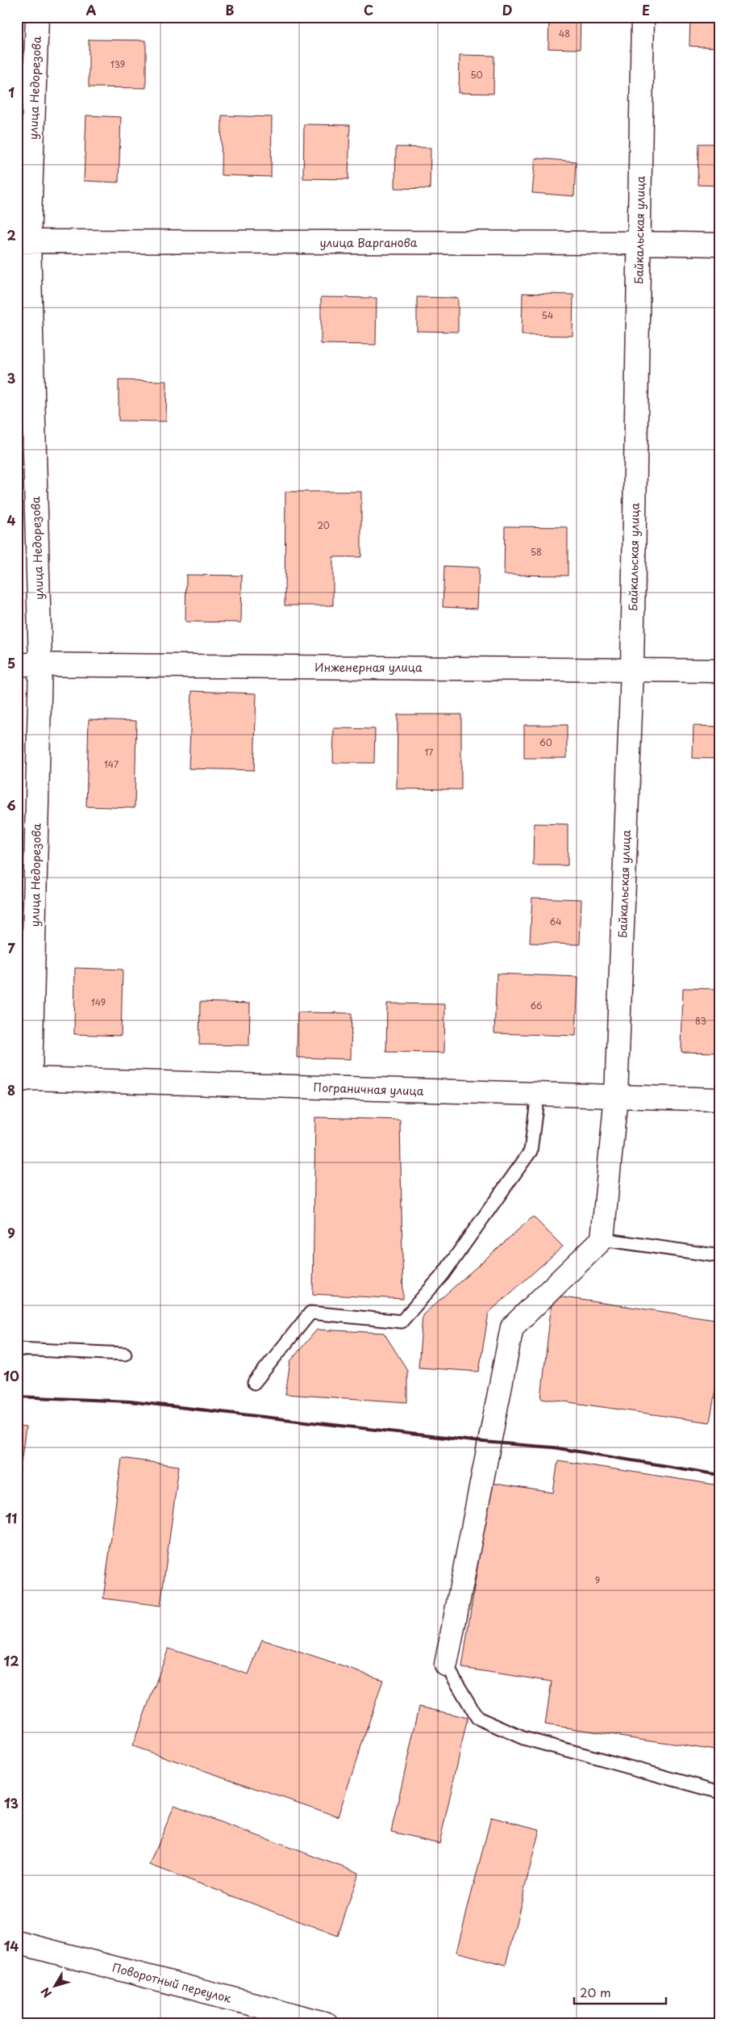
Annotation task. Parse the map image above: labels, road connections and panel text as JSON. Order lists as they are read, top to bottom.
{
  "streets": {
    "street": [
      "улица Недорезова",
      "Байкальская улица",
      "улица Варганова",
      "Инженерная улица",
      "Пограничная улица",
      "Поворотный переулок"
    ]
  },
  "crossings": [
    ["улица Недорезова", "улица Варганова"],
    ["улица Недорезова", "Инженерная улица"],
    ["улица Недорезова", "Пограничная улица"],
    ["Байкальская улица", "улица Варганова"],
    ["Байкальская улица", "Инженерная улица"],
    ["Байкальская улица", "Пограничная улица"]
  ],
  "house_numbers": [
    "48",
    "139",
    "50",
    "54",
    "20",
    "58",
    "60",
    "17",
    "147",
    "64",
    "149",
    "66",
    "83",
    "9"
  ],
  "scale_bar": "20 m",
  "north": "bottom left",
  "grid": {
    "columns": [
      "A",
      "B",
      "C",
      "D",
      "E"
    ],
    "rows": [
      "1",
      "2",
      "3",
      "4",
      "5",
      "6",
      "7",
      "8",
      "9",
      "10",
      "11",
      "12",
      "13",
      "14"
    ]
  }
}
